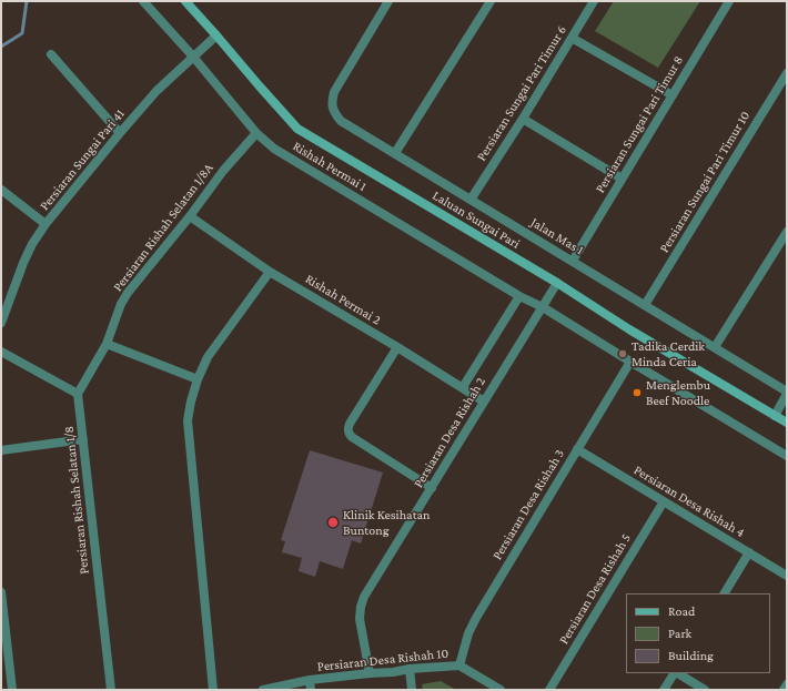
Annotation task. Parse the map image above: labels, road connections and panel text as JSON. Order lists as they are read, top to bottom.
{
  "streets": {
    "main road": ["Laluan Sungai Pari"],
    "street": [
      "Persiaran Sungai Pari Timur 6",
      "Persiaran Sungai Pari Timur 8",
      "Persiaran Sungai Pari 41",
      "Rishah Permai 1",
      "Persiaran Sungai Pari Timur 10",
      "Persiaran Rishah Selatan 1/8A",
      "Jalan Mas 1",
      "Rishah Permai 2",
      "Persiaran Desa Rishah 2",
      "Persiaran Rishah Selatan 1/8",
      "Persiaran Desa Rishah 4",
      "Persiaran Desa Rishah 3",
      "Persiaran Desa Rishah 5",
      "Persiaran Desa Rishah 10"
    ]
  },
  "crossings": [
    ["Persiaran Sungai Pari Timur 6", "Jalan Mas 1"],
    ["Persiaran Sungai Pari Timur 8", "Jalan Mas 1"],
    ["Persiaran Sungai Pari 41", "Rishah Permai 1"],
    ["Persiaran Sungai Pari 41", "Laluan Sungai Pari"],
    ["Rishah Permai 1", "Persiaran Rishah Selatan 1/8A"],
    ["Rishah Permai 1", "Persiaran Desa Rishah 2"],
    ["Rishah Permai 1", "Persiaran Desa Rishah 3"],
    ["Persiaran Sungai Pari Timur 10", "Jalan Mas 1"],
    ["Laluan Sungai Pari", "Persiaran Desa Rishah 2"],
    ["Persiaran Rishah Selatan 1/8A", "Rishah Permai 2"],
    ["Persiaran Rishah Selatan 1/8A", "Persiaran Rishah Selatan 1/8"],
    ["Rishah Permai 2", "Persiaran Desa Rishah 2"],
    ["Persiaran Desa Rishah 2", "Persiaran Desa Rishah 10"],
    ["Persiaran Desa Rishah 4", "Persiaran Desa Rishah 3"],
    ["Persiaran Desa Rishah 4", "Persiaran Desa Rishah 5"],
    ["Persiaran Desa Rishah 3", "Persiaran Desa Rishah 10"]
  ],
  "places": ["Tadika Cerdik Minda Ceria", "Menglembu Beef Noodle", "Klinik Kesihatan Buntong"],
  "legend": ["Road", "Park", "Building"]
}
